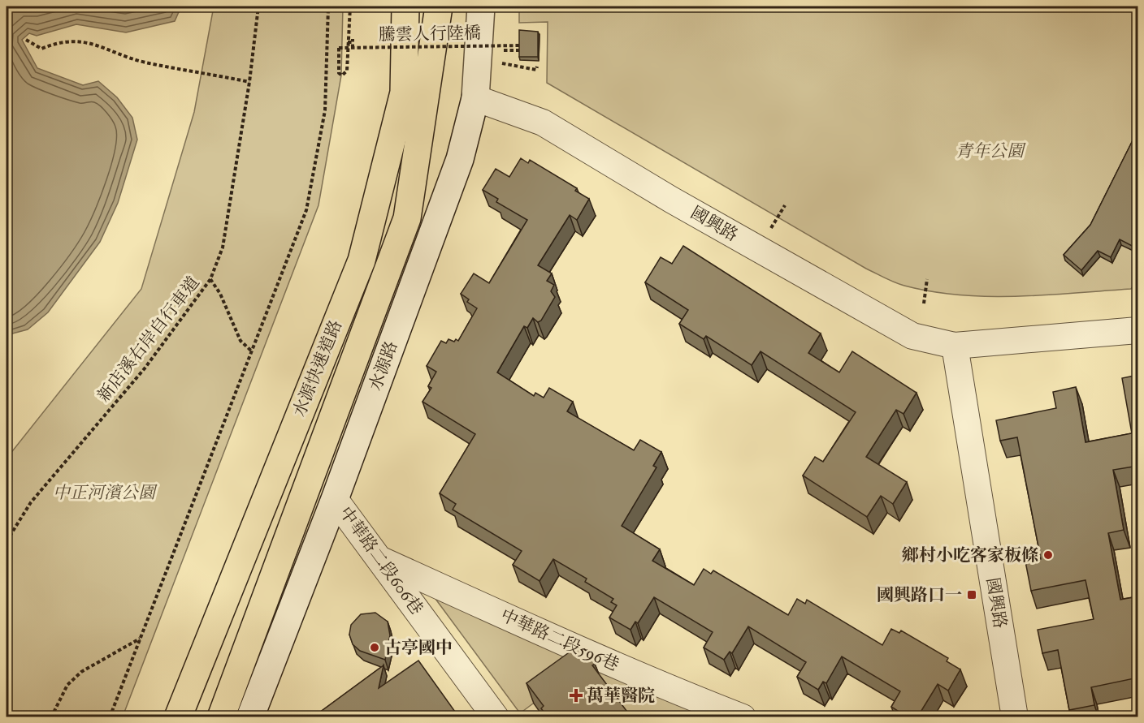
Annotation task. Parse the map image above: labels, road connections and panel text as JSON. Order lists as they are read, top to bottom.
{
  "streets": {
    "highway": ["水源快速道路"],
    "main road": ["水源路"],
    "street": ["國興路", "中華路二段606巷", "中華路二段596巷"],
    "path": ["騰雲人行陸橋", "新店溪右岸自行車道"]
  },
  "crossings": [
    ["國興路", "水源路"],
    ["水源路", "中華路二段606巷"],
    ["中華路二段606巷", "中華路二段596巷"]
  ],
  "parks": ["青年公園", "中正河濱公園"],
  "places": {
    "other": ["鄉村小吃客家板條", "古亭國中"],
    "transit": ["國興路口一"],
    "health": ["萬華醫院"]
  }
}
